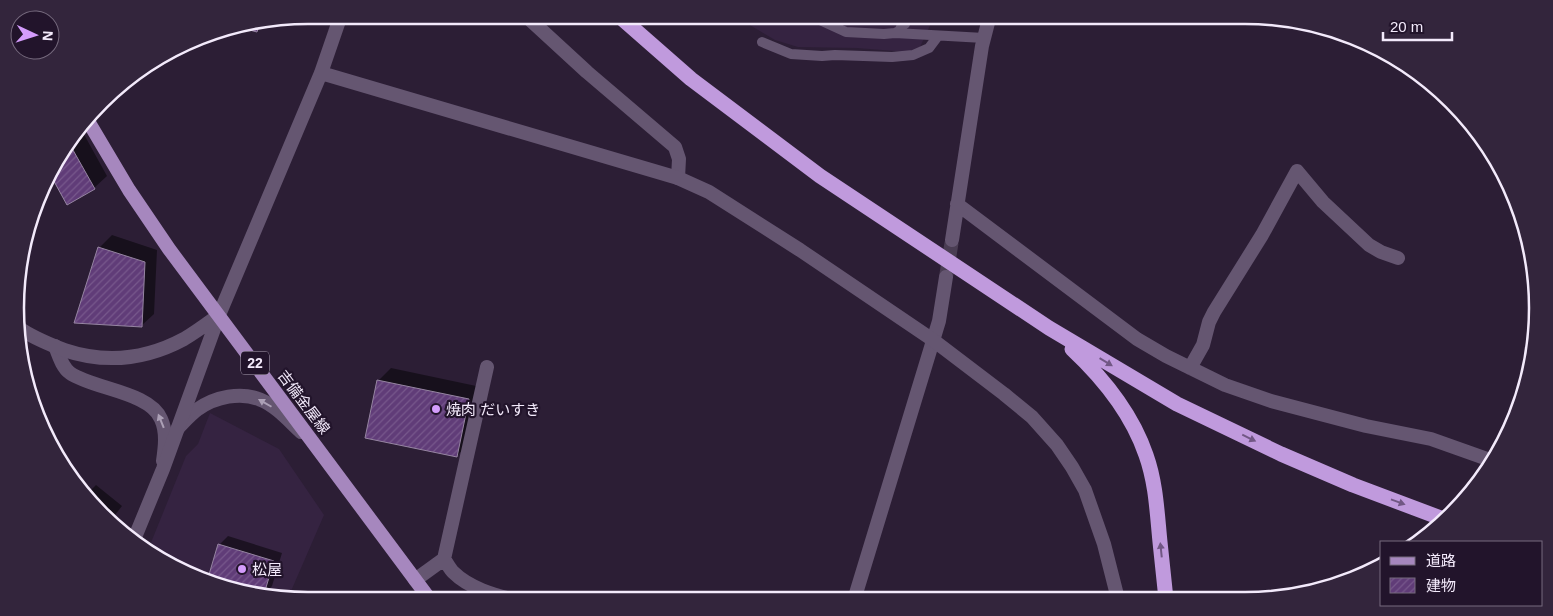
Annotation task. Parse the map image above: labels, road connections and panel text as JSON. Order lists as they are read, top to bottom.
{
  "streets": {
    "main road": ["22", "吉備金屋線"]
  },
  "places": ["焼肉 だいすき", "松屋"],
  "legend": ["道路", "建物"],
  "scale_bar": "20 m",
  "north": "right"
}
